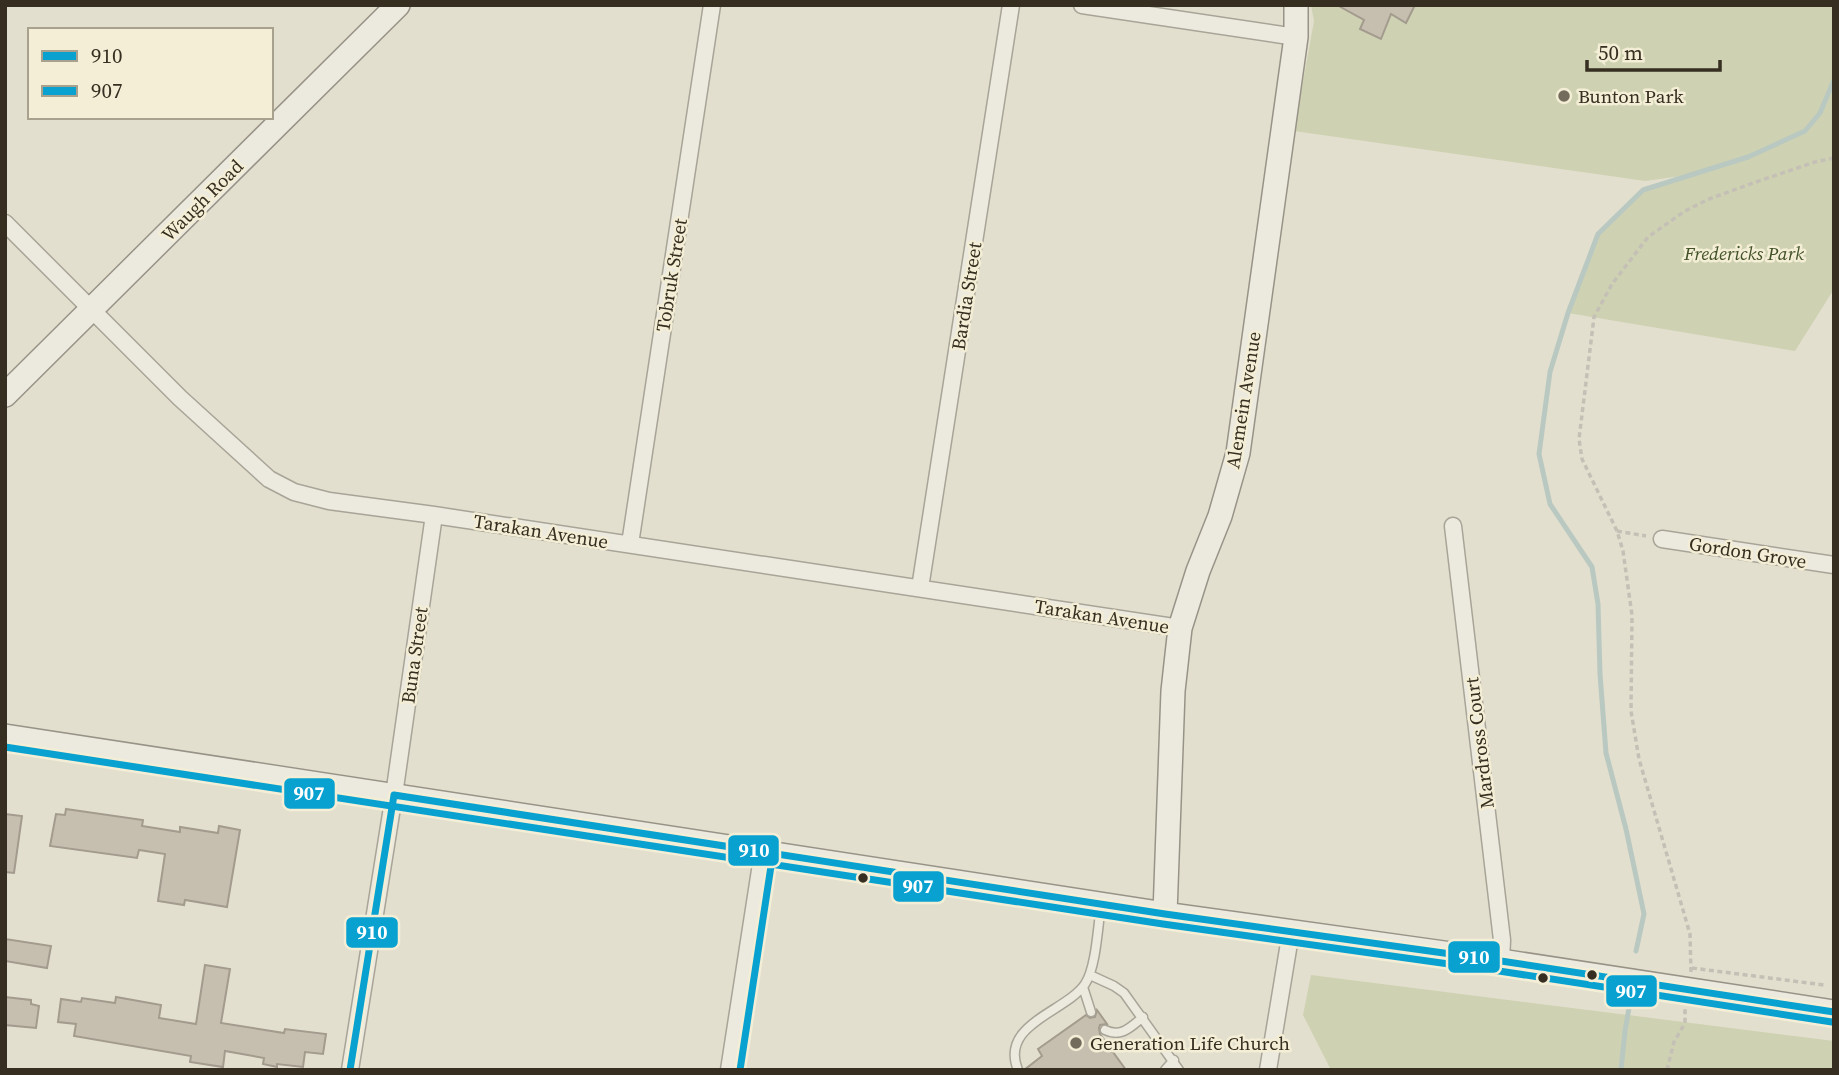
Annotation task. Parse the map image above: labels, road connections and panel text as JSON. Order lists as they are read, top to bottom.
{
  "streets": {
    "main road": ["Waugh Road", "Alemein Avenue"],
    "street": [
      "Tobruk Street",
      "Bardia Street",
      "Tarakan Avenue",
      "Gordon Grove",
      "Buna Street",
      "Mardross Court"
    ]
  },
  "crossings": [
    ["Waugh Road", "Tarakan Avenue"],
    ["Tobruk Street", "Tarakan Avenue"],
    ["Bardia Street", "Tarakan Avenue"],
    ["Alemein Avenue", "Tarakan Avenue"],
    ["Tarakan Avenue", "Buna Street"]
  ],
  "parks": ["Fredericks Park"],
  "places": ["Bunton Park", "Generation Life Church"],
  "lines": ["transit line 907", "transit line 910"],
  "legend": ["910", "907"],
  "scale_bar": "50 m"
}
